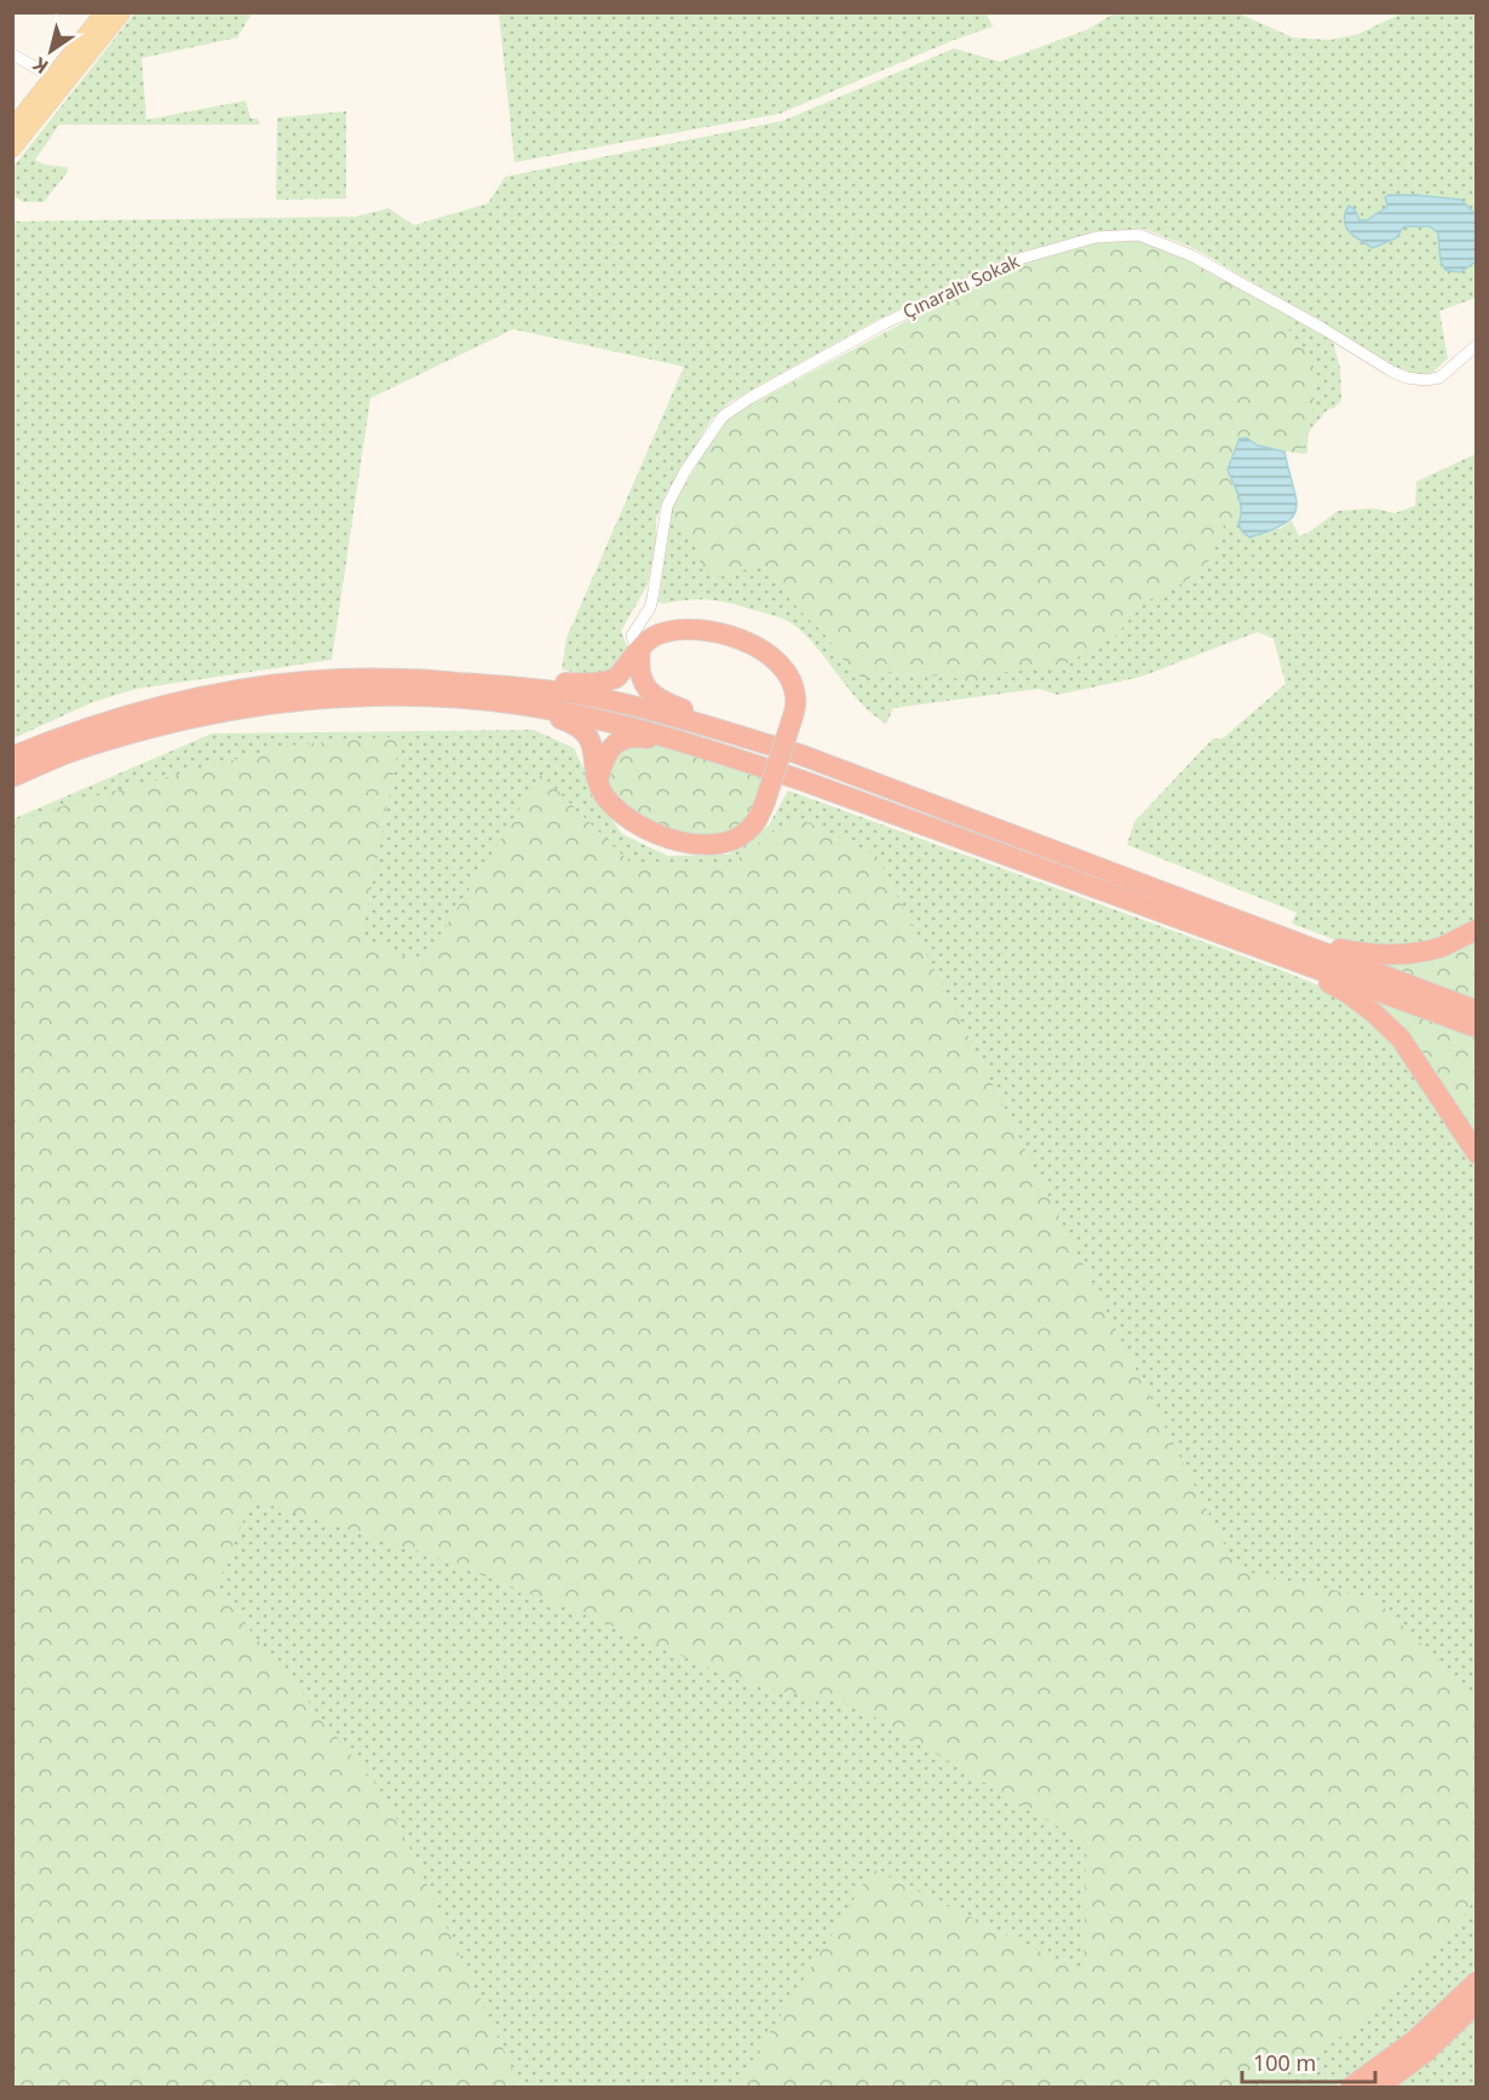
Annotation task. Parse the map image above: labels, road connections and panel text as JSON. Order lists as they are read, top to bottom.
{
  "streets": {
    "street": ["Çınaraltı Sokak"]
  },
  "scale_bar": "100 m",
  "north": "bottom left"
}
